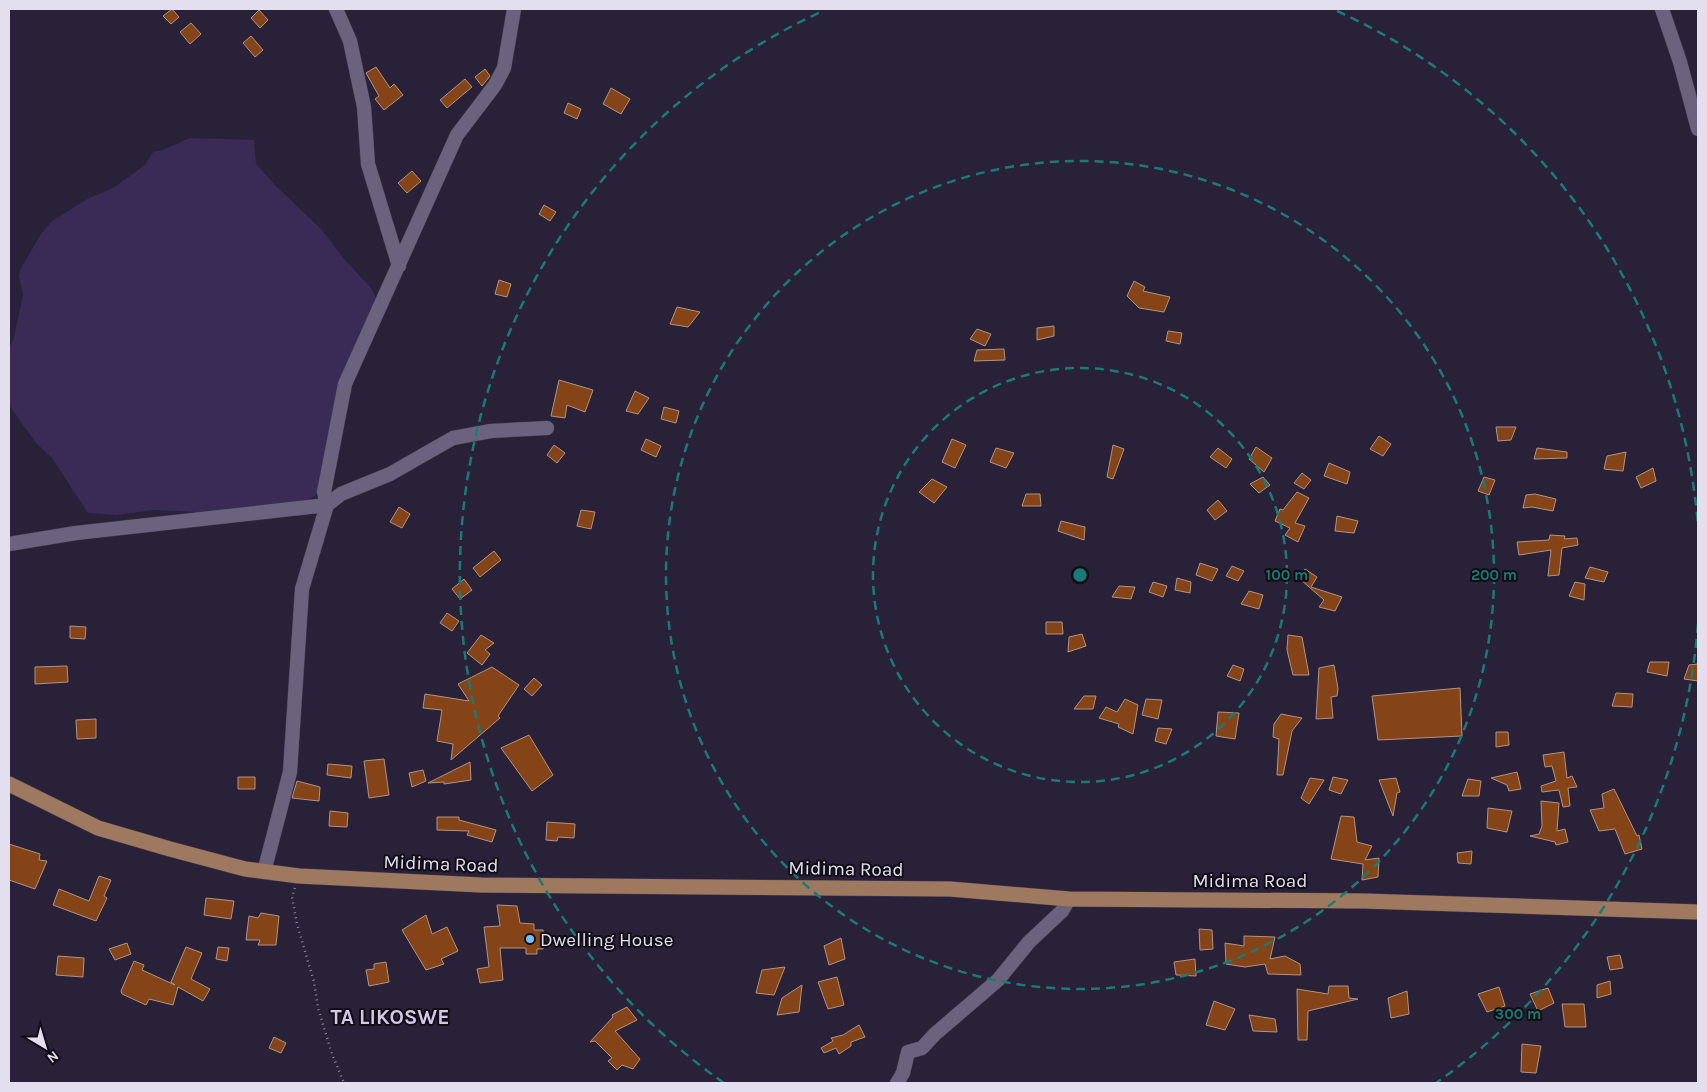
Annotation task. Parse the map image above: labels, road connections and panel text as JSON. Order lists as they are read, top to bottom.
{
  "streets": {
    "main road": ["Midima Road"]
  },
  "districts": ["TA LIKOSWE"],
  "places": ["Dwelling House"],
  "north": "bottom right",
  "rings": ["100 m", "200 m", "300 m"]
}
